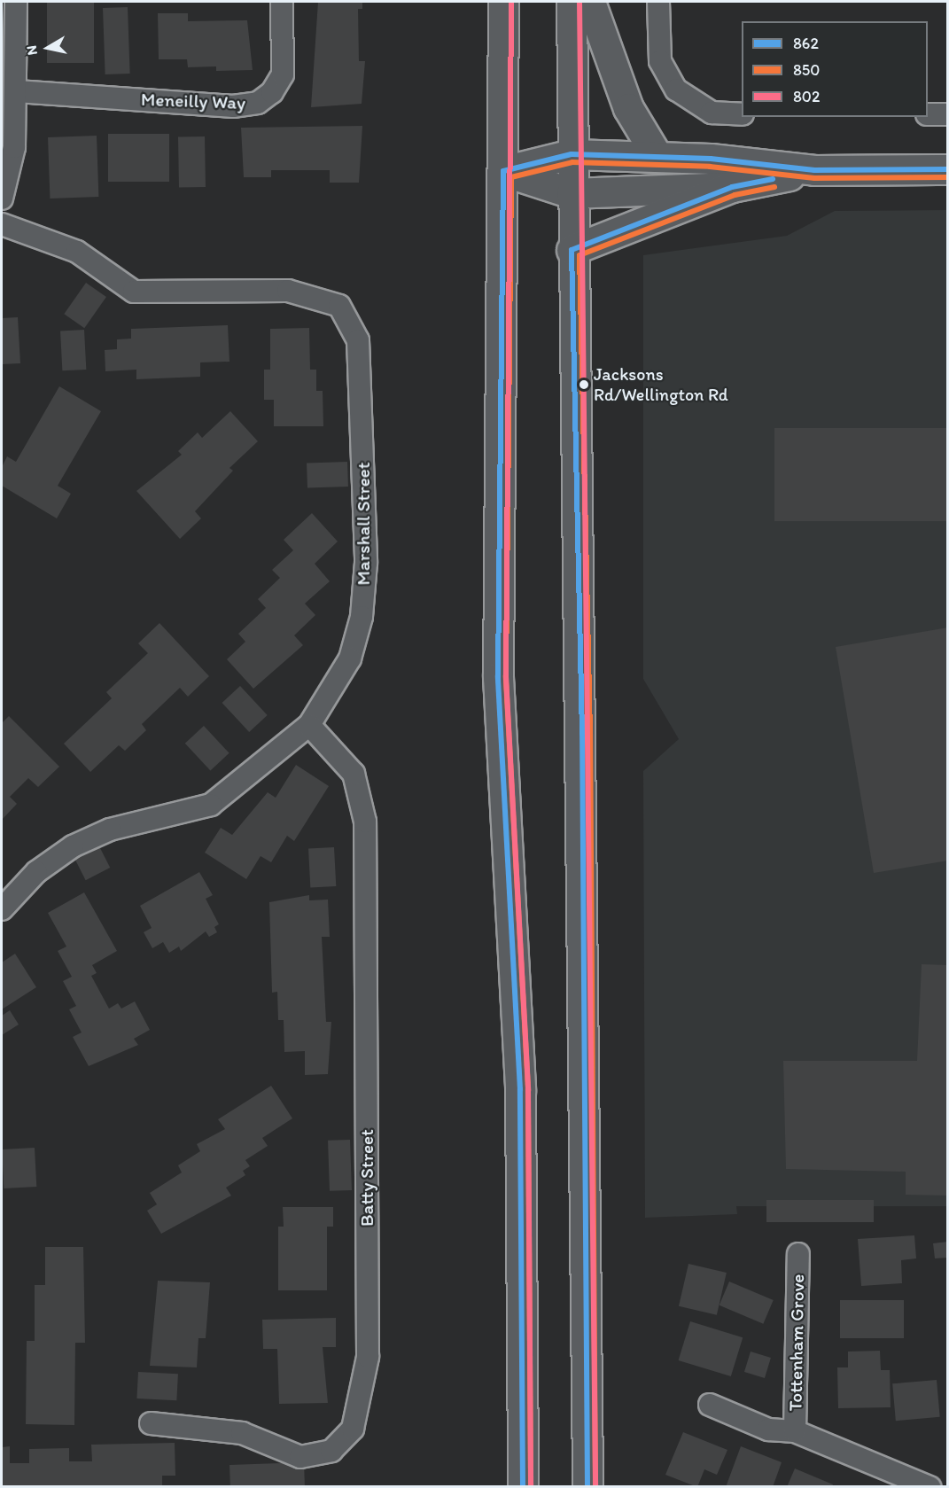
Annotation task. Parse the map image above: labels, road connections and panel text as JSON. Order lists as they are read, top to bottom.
{
  "streets": {
    "street": [
      "Meneilly Way",
      "Marshall Street",
      "Batty Street",
      "Tottenham Grove"
    ]
  },
  "crossings": [
    ["Marshall Street", "Batty Street"]
  ],
  "places": ["Jacksons Rd/Wellington Rd"],
  "lines": ["transit line 802", "transit line 862", "transit line 850"],
  "legend": ["862", "850", "802"],
  "north": "left"
}
